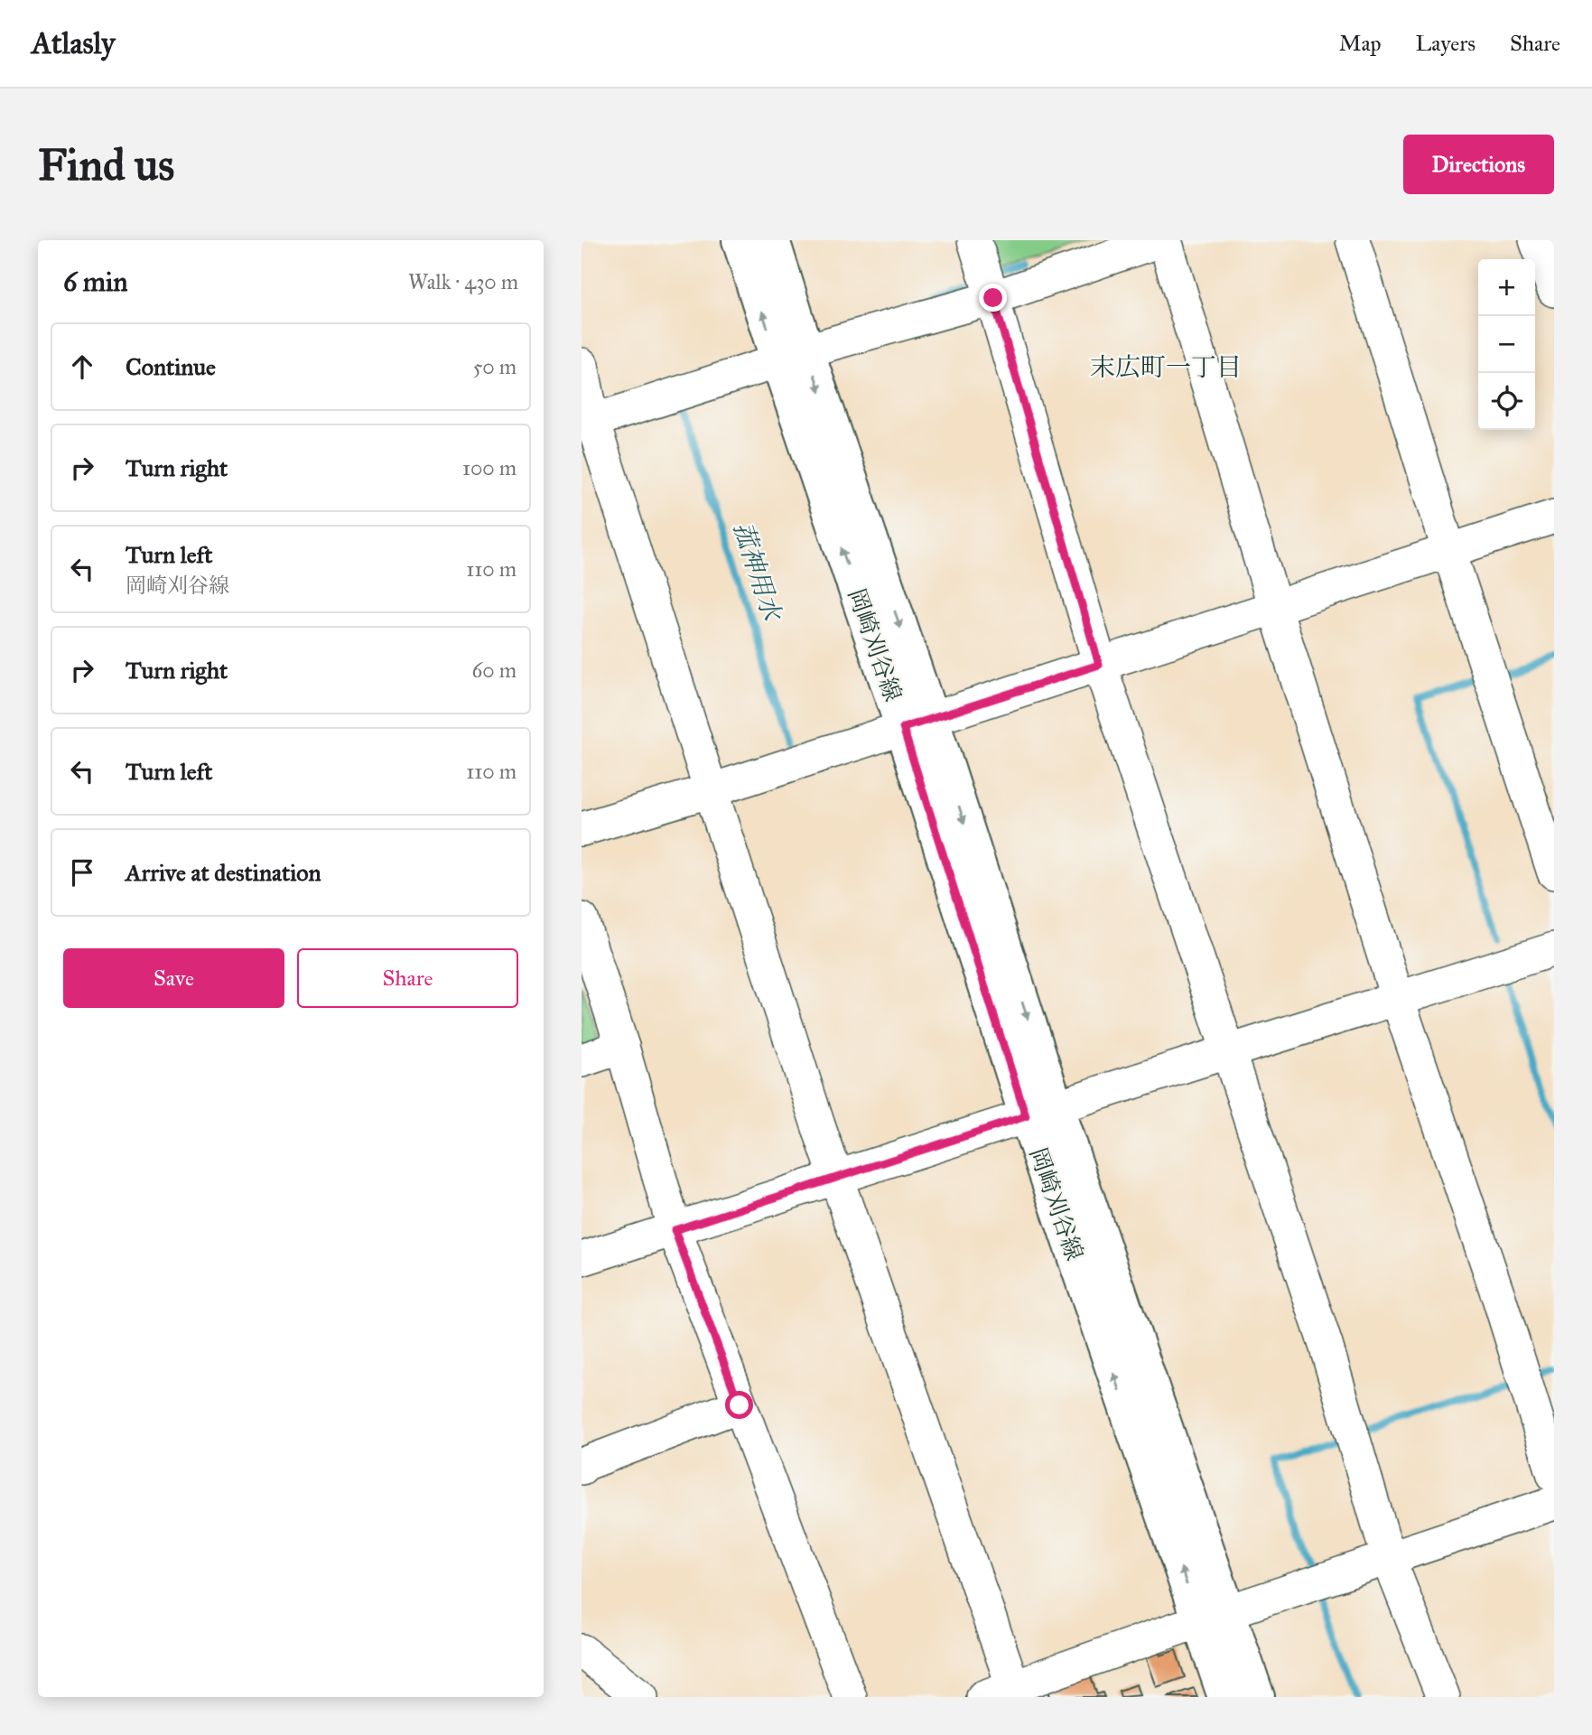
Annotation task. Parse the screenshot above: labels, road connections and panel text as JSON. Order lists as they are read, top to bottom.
{
  "streets": {
    "main road": ["岡崎刈谷線"]
  },
  "districts": ["末広町一丁目"],
  "water": ["菰神用水"],
  "page": {
    "header": "Atlasly",
    "nav": ["Map", "Layers", "Share"],
    "buttons": [
      "Directions",
      ["Save", "Share"]
    ],
    "title": "Find us",
    "heading": ["6 min", "Walk · 430 m"],
    "map_buttons": ["+", "−"],
    "list": [
      ["Continue", "50 m"],
      ["Turn right", "100 m"],
      ["Turn left", "岡崎刈谷線", "110 m"],
      ["Turn right", "60 m"],
      ["Turn left", "110 m"],
      "Arrive at destination"
    ]
  }
}
